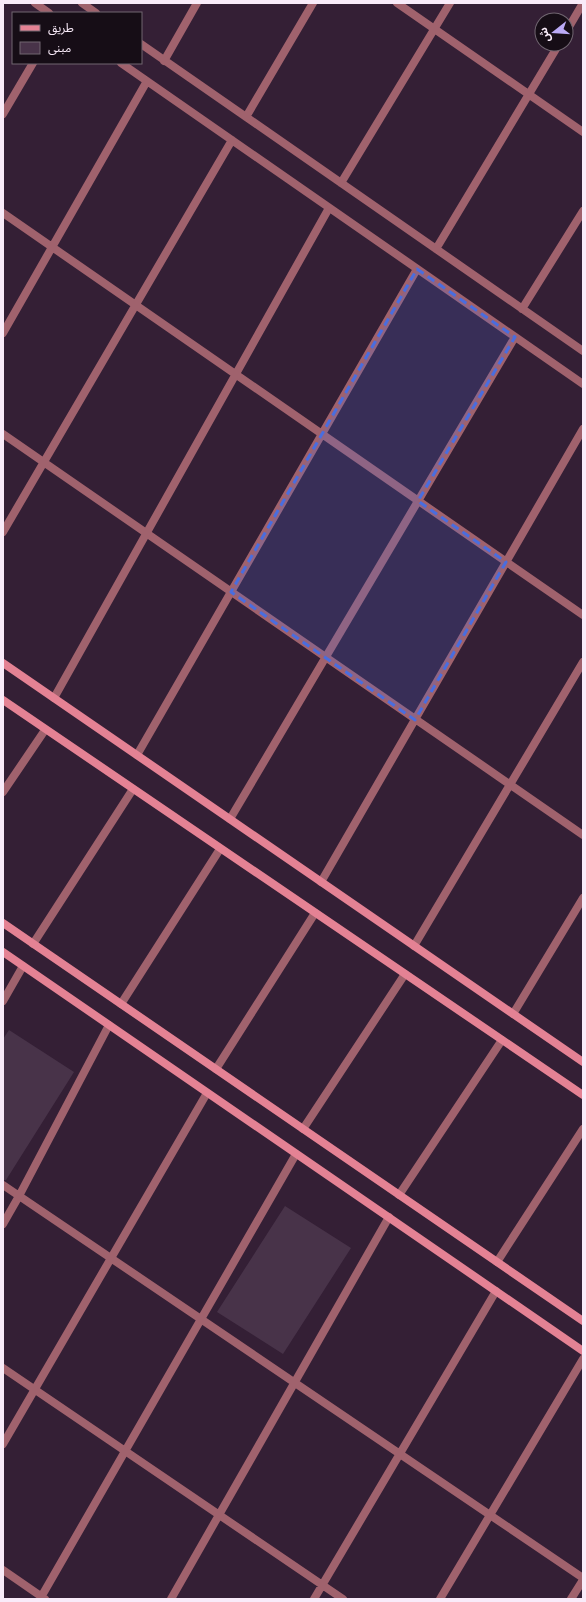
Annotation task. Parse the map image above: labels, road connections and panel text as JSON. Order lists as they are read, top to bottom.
{
  "legend": ["طريق", "مبنى"],
  "north": "left"
}
